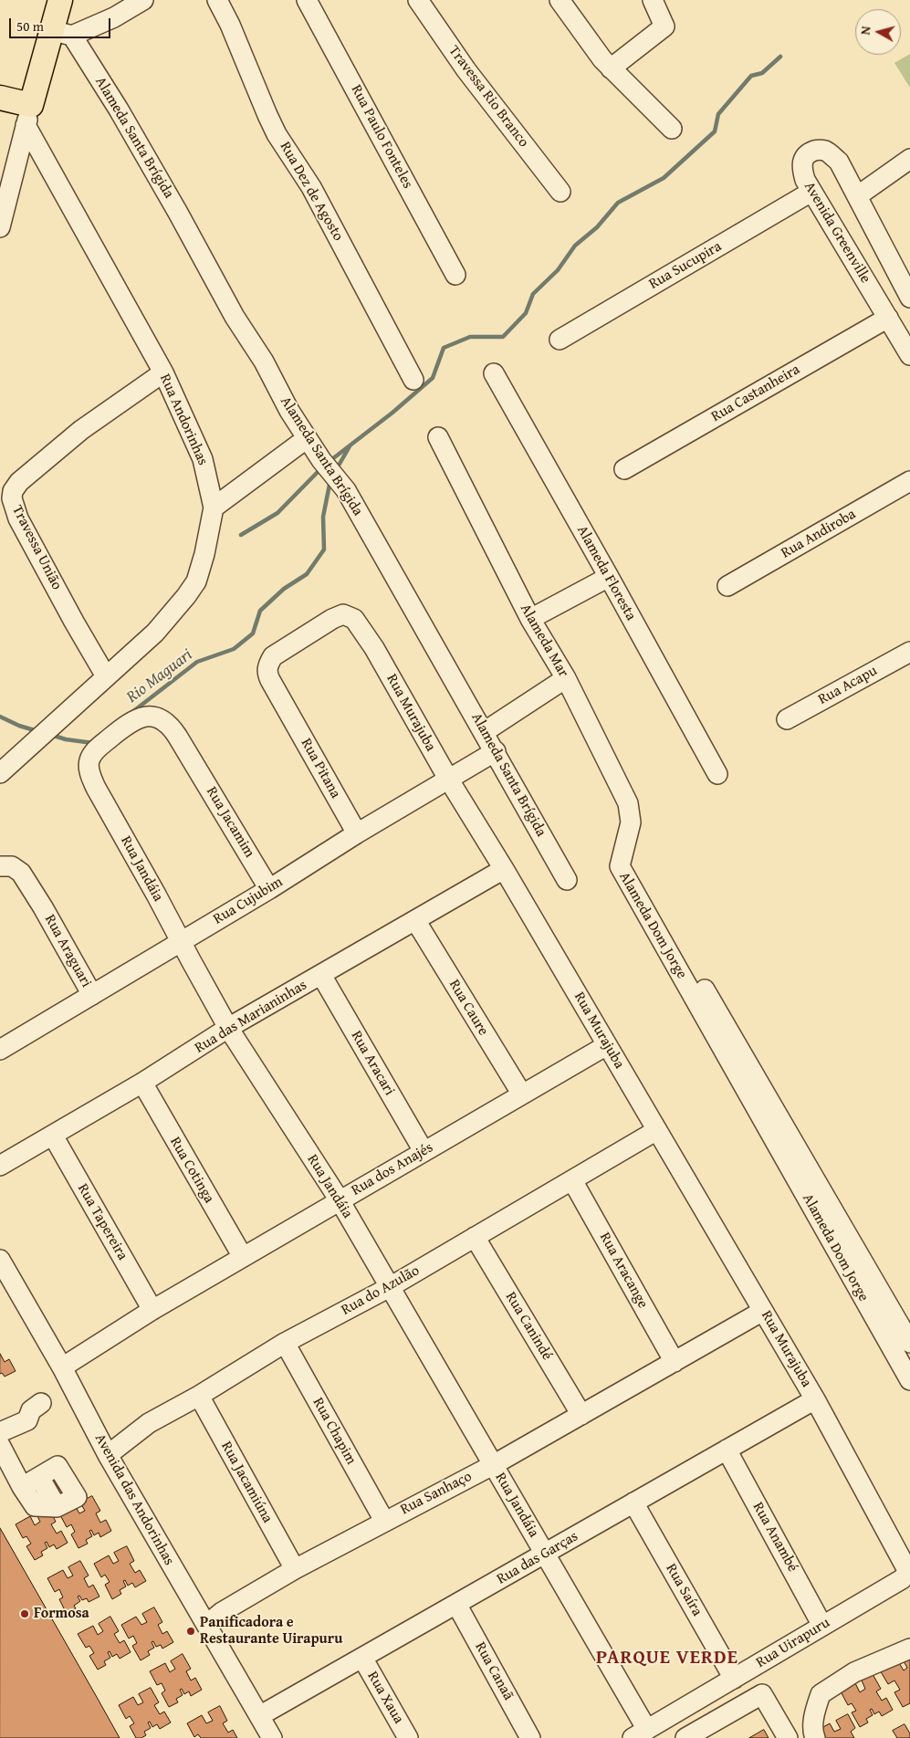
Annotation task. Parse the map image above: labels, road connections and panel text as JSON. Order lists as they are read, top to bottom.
{
  "streets": {
    "street": [
      "Travessa Rio Branco",
      "Rua Paulo Fonteles",
      "Alameda Santa Brígida",
      "Rua Dez de Agosto",
      "Avenida Greenville",
      "Rua Sucupira",
      "Rua Castanheira",
      "Rua Andorinhas",
      "Rua Andiroba",
      "Travessa União",
      "Alameda Floresta",
      "Alameda Mar",
      "Rua Acapu",
      "Rua Murajuba",
      "Rua Pitana",
      "Rua Jacamim",
      "Rua Jandáia",
      "Rua Cujubim",
      "Alameda Dom Jorge",
      "Rua Araguari",
      "Rua Caure",
      "Rua das Marianinhas",
      "Rua Aracari",
      "Rua dos Anajés",
      "Rua Cotinga",
      "Rua Tapereira",
      "Rua Aracange",
      "Rua do Azulão",
      "Rua Canindé",
      "Rua Chapim",
      "Rua Jacamiúna",
      "Rua Sanhaço",
      "Avenida das Andorinhas",
      "Rua Anambé",
      "Rua das Garças",
      "Rua Saíra",
      "Rua Uirapuru",
      "Rua Canaã",
      "Rua Xaua"
    ]
  },
  "crossings": [
    ["Alameda Santa Brígida", "Rua Cujubim"],
    ["Avenida Greenville", "Rua Sucupira"],
    ["Avenida Greenville", "Rua Castanheira"],
    ["Rua Andorinhas", "Travessa União"],
    ["Alameda Mar", "Alameda Dom Jorge"],
    ["Rua Murajuba", "Rua Pitana"],
    ["Rua Murajuba", "Rua Cujubim"],
    ["Rua Murajuba", "Rua das Marianinhas"],
    ["Rua Murajuba", "Rua dos Anajés"],
    ["Rua Murajuba", "Rua do Azulão"],
    ["Rua Murajuba", "Rua Sanhaço"],
    ["Rua Murajuba", "Rua das Garças"],
    ["Rua Murajuba", "Rua Uirapuru"],
    ["Rua Pitana", "Rua Cujubim"],
    ["Rua Jacamim", "Rua Jandáia"],
    ["Rua Jacamim", "Rua Cujubim"],
    ["Rua Jandáia", "Rua Cujubim"],
    ["Rua Jandáia", "Rua das Marianinhas"],
    ["Rua Jandáia", "Rua dos Anajés"],
    ["Rua Jandáia", "Rua do Azulão"],
    ["Rua Jandáia", "Rua Sanhaço"],
    ["Rua Jandáia", "Rua das Garças"],
    ["Rua Jandáia", "Rua Uirapuru"],
    ["Rua Cujubim", "Rua Araguari"],
    ["Rua Caure", "Rua das Marianinhas"],
    ["Rua Caure", "Rua dos Anajés"],
    ["Rua das Marianinhas", "Rua Aracari"],
    ["Rua das Marianinhas", "Rua Cotinga"],
    ["Rua das Marianinhas", "Rua Tapereira"],
    ["Rua Aracari", "Rua dos Anajés"],
    ["Rua dos Anajés", "Rua Cotinga"],
    ["Rua dos Anajés", "Rua Tapereira"],
    ["Rua dos Anajés", "Avenida das Andorinhas"],
    ["Rua Aracange", "Rua do Azulão"],
    ["Rua Aracange", "Rua Sanhaço"],
    ["Rua do Azulão", "Rua Canindé"],
    ["Rua do Azulão", "Rua Chapim"],
    ["Rua do Azulão", "Rua Jacamiúna"],
    ["Rua do Azulão", "Avenida das Andorinhas"],
    ["Rua Canindé", "Rua Sanhaço"],
    ["Rua Chapim", "Rua Sanhaço"],
    ["Rua Jacamiúna", "Rua Sanhaço"],
    ["Rua Sanhaço", "Avenida das Andorinhas"],
    ["Avenida das Andorinhas", "Rua das Garças"],
    ["Rua Anambé", "Rua das Garças"],
    ["Rua Anambé", "Rua Uirapuru"],
    ["Rua das Garças", "Rua Saíra"],
    ["Rua das Garças", "Rua Canaã"],
    ["Rua das Garças", "Rua Xaua"],
    ["Rua Saíra", "Rua Uirapuru"]
  ],
  "districts": ["PARQUE VERDE"],
  "water": ["Rio Maguari"],
  "places": ["Formosa", "Panificadora e Restaurante Uirapuru"],
  "scale_bar": "50 m",
  "north": "left"
}
